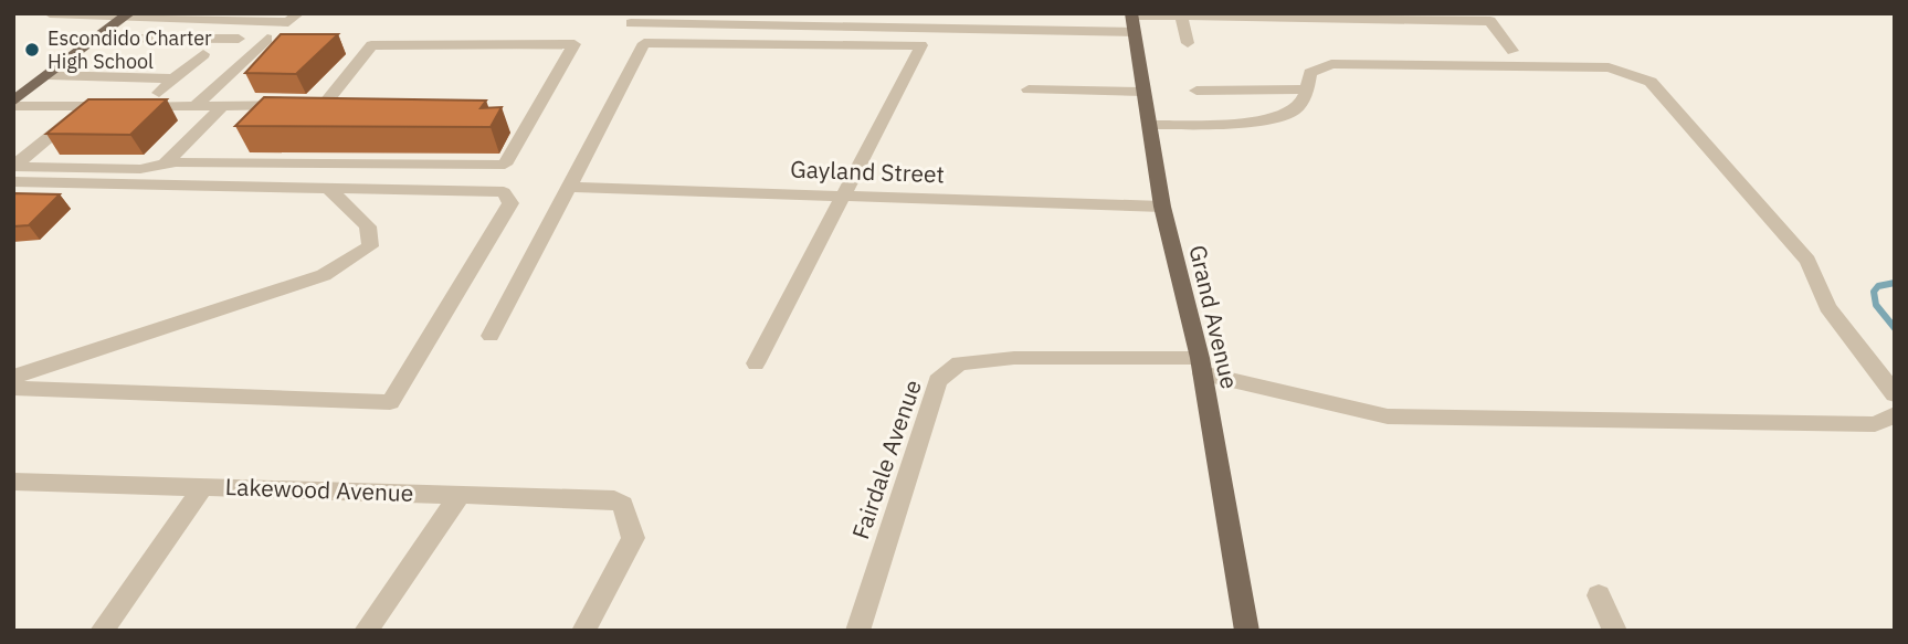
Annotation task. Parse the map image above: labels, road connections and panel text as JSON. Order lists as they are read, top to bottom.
{
  "streets": {
    "main road": ["Grand Avenue"],
    "street": ["Gayland Street", "Fairdale Avenue", "Lakewood Avenue"]
  },
  "crossings": [
    ["Gayland Street", "Grand Avenue"],
    ["Grand Avenue", "Fairdale Avenue"]
  ],
  "places": ["Escondido Charter High School"]
}
